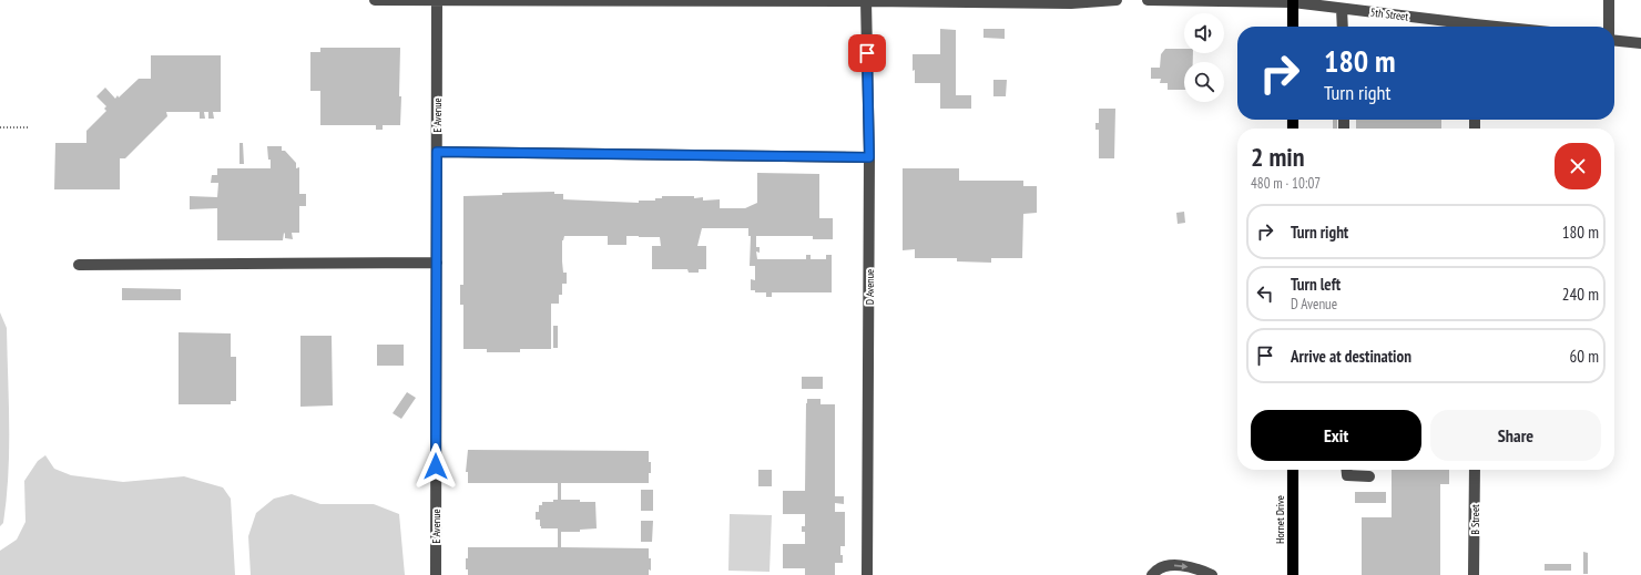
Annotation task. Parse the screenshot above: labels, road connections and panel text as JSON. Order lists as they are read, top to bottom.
{
  "streets": {
    "main road": ["Hornet Drive"],
    "street": [
      "5th Street",
      "E Avenue",
      "D Avenue",
      "B Street"
    ]
  },
  "page": {
    "turn": ["180 m", "Turn right"],
    "heading": ["2 min", "480 m · 10:07"],
    "list": [
      {
        "name": "Turn right",
        "value": "180 m"
      },
      {
        "name": "Turn left",
        "note": "D Avenue",
        "value": "240 m"
      },
      {
        "name": "Arrive at destination",
        "value": "60 m"
      }
    ],
    "buttons": ["Exit", "Share"]
  }
}
